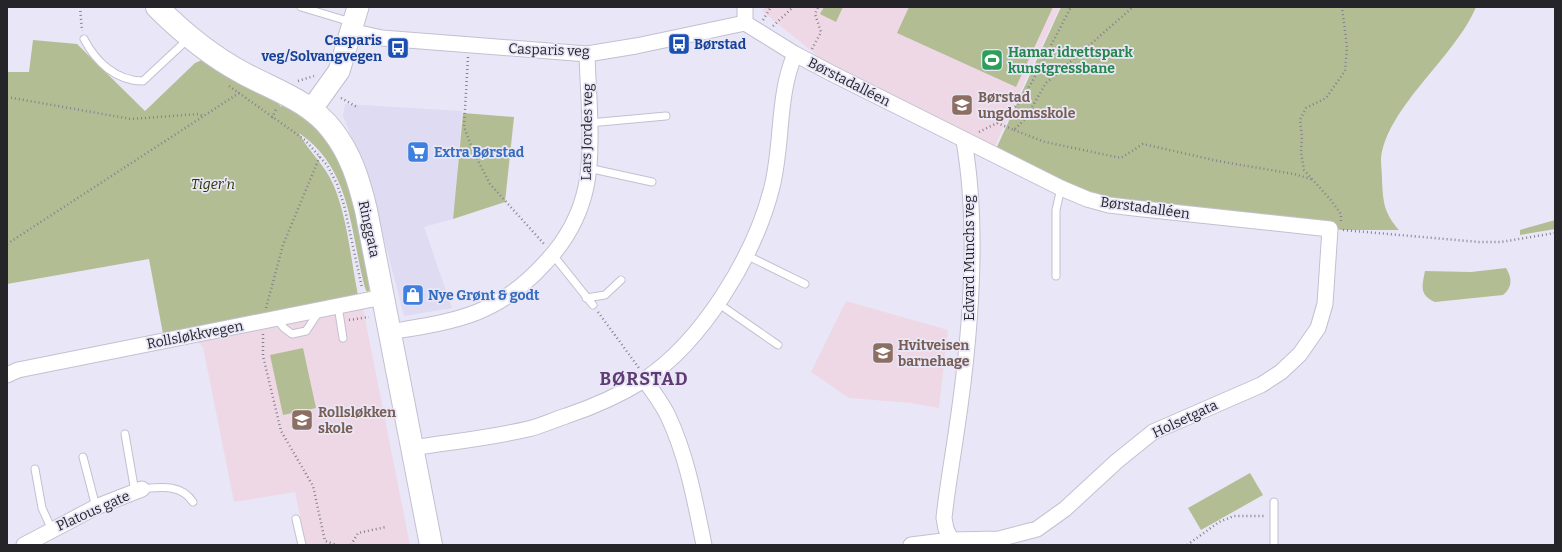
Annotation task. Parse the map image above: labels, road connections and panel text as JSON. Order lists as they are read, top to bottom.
{
  "streets": {
    "main road": ["Ringgata"],
    "street": [
      "Casparis veg",
      "Børstadalléen",
      "Lars Jordes veg",
      "Edvard Munchs veg",
      "Rollsløkkvegen",
      "Holsetgata",
      "Platous gate"
    ]
  },
  "crossings": [
    ["Casparis veg", "Børstadalléen"],
    ["Casparis veg", "Lars Jordes veg"],
    ["Børstadalléen", "Edvard Munchs veg"],
    ["Børstadalléen", "Holsetgata"],
    ["Lars Jordes veg", "Ringgata"],
    ["Ringgata", "Rollsløkkvegen"],
    ["Edvard Munchs veg", "Holsetgata"]
  ],
  "districts": ["BØRSTAD"],
  "parks": ["Tiger'n"],
  "places": {
    "bus stop": ["Børstad", "Casparis veg/Solvangvegen"],
    "sports": ["Hamar idrettspark kunstgressbane"],
    "school or university": ["Børstad ungdomsskole", "Hvitveisen barnehage", "Rollsløkken skole"],
    "supermarket": ["Extra Børstad"],
    "shop": ["Nye Grønt & godt"]
  }
}
